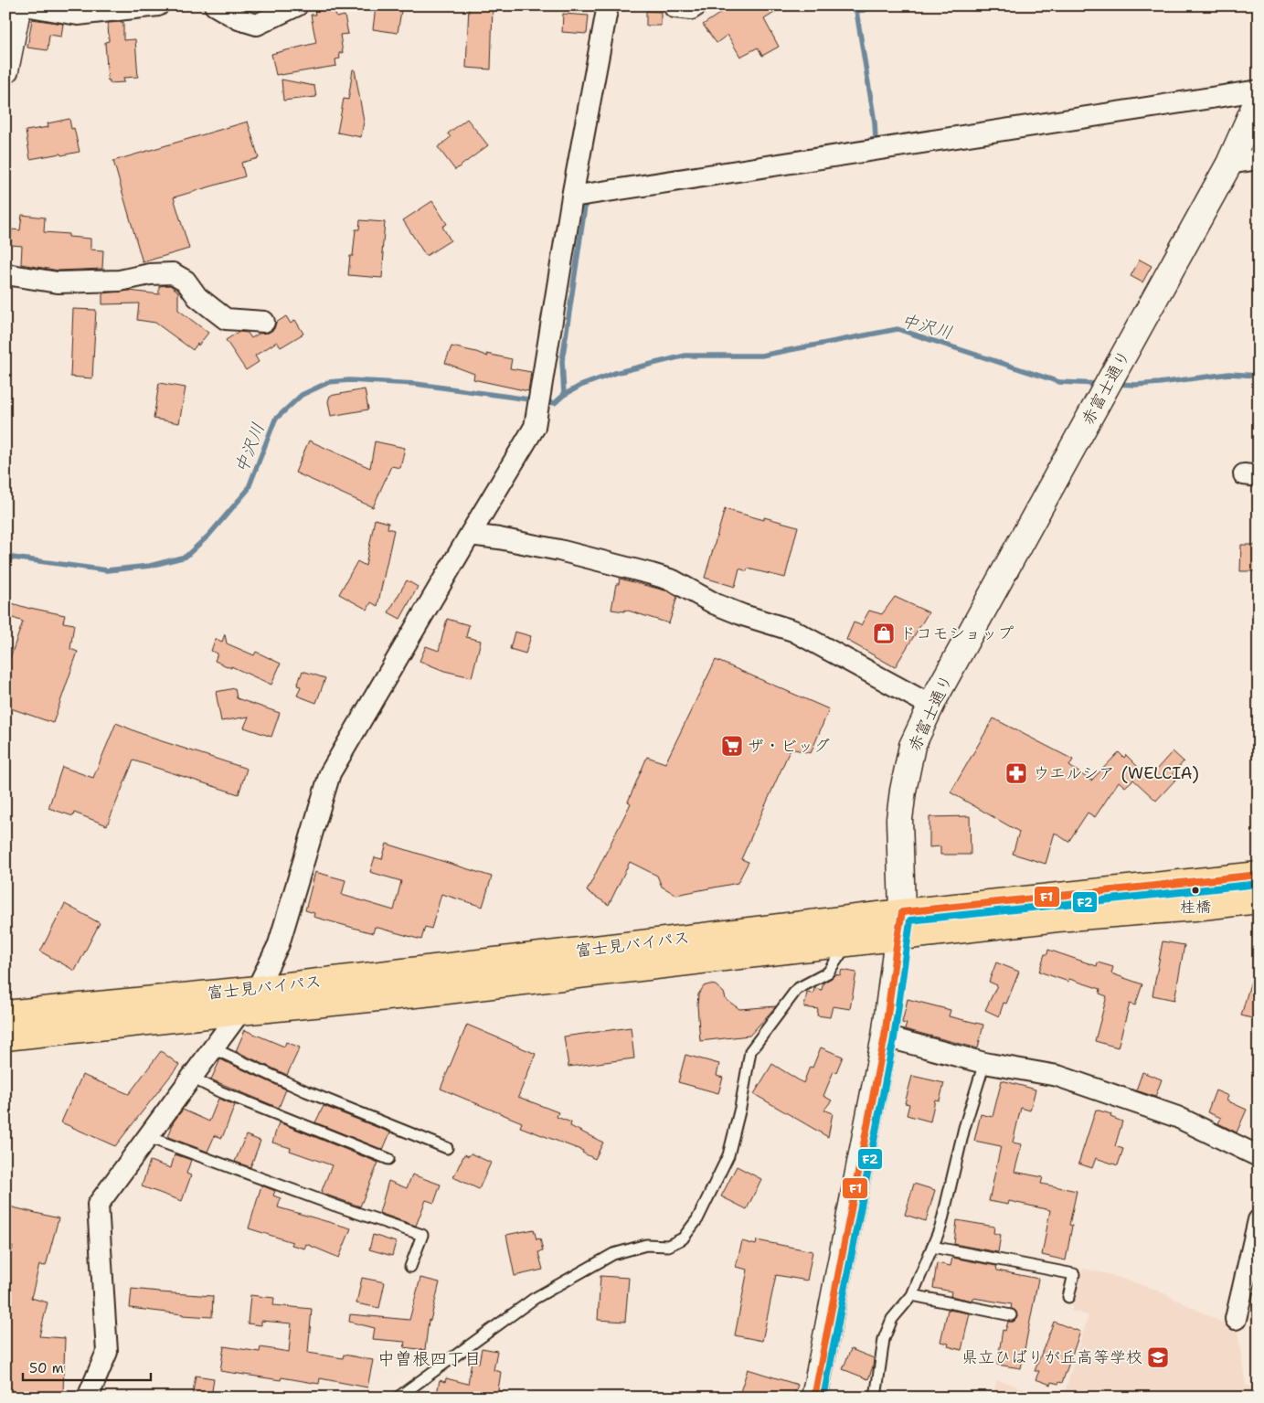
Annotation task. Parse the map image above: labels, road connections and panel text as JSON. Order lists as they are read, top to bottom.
{
  "streets": {
    "highway": ["富士見バイパス"],
    "street": ["赤富士通り"]
  },
  "crossings": [
    ["赤富士通り", "富士見バイパス"]
  ],
  "districts": ["中曽根四丁目"],
  "water": ["中沢川"],
  "places": {
    "shop": ["ドコモショップ"],
    "supermarket": ["ザ・ビッグ"],
    "pharmacy": ["ウエルシア (WELCIA)"],
    "other": ["桂橋"],
    "school or university": ["県立ひばりが丘高等学校"]
  },
  "lines": ["transit line F1", "transit line F2"],
  "scale_bar": "50 m"
}
